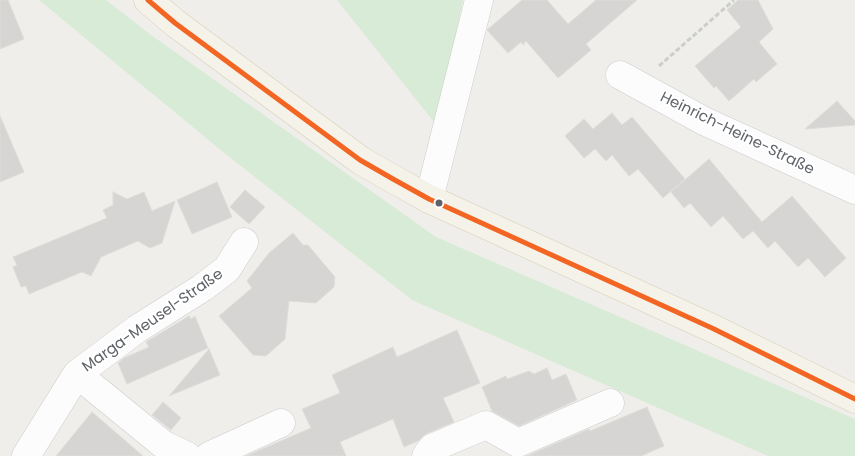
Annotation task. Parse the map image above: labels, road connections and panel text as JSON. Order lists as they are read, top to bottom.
{
  "streets": {
    "street": ["Heinrich-Heine-Straße", "Marga-Meusel-Straße"]
  }
}
